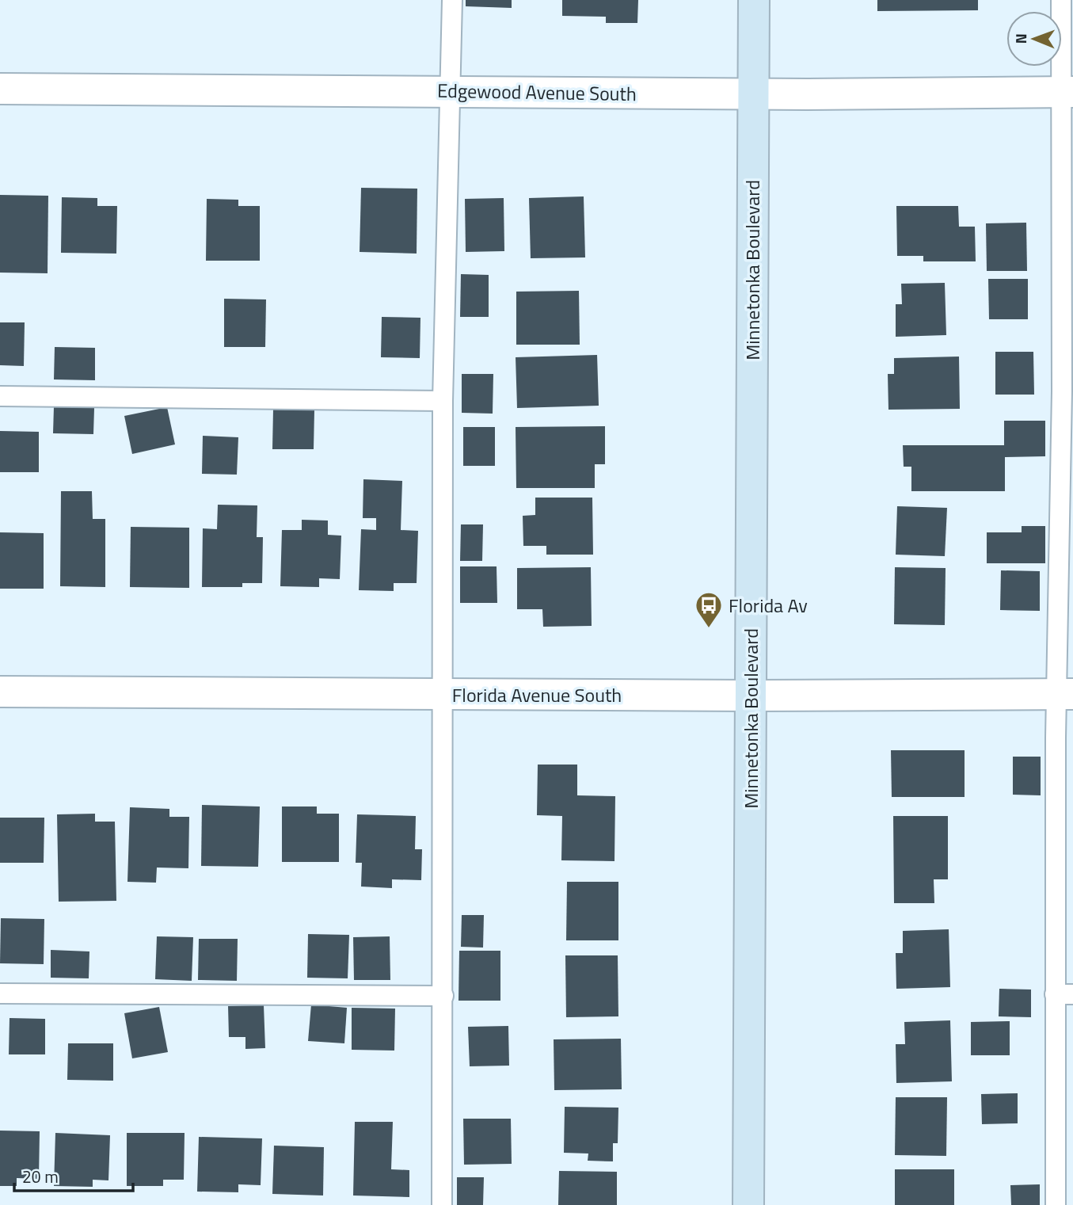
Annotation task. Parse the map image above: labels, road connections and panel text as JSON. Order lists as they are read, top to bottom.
{
  "streets": {
    "main road": ["Minnetonka Boulevard"],
    "street": ["Edgewood Avenue South", "Florida Avenue South"]
  },
  "crossings": [
    ["Edgewood Avenue South", "Minnetonka Boulevard"],
    ["Minnetonka Boulevard", "Florida Avenue South"]
  ],
  "places": {
    "bus stop": ["Florida Av"]
  },
  "scale_bar": "20 m",
  "north": "left"
}
